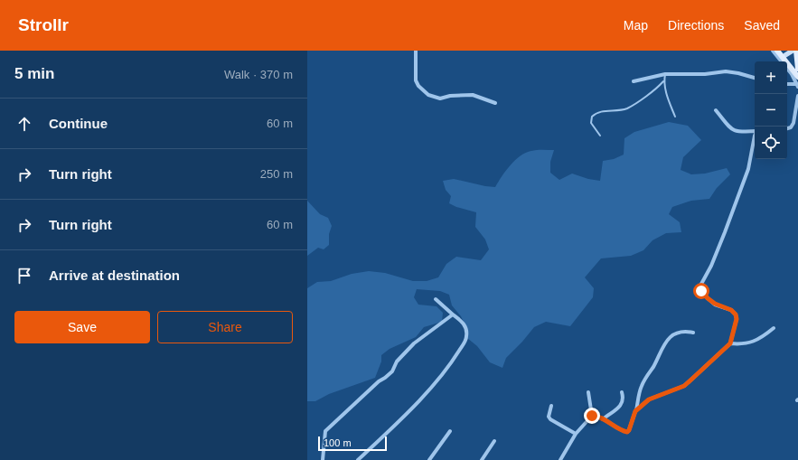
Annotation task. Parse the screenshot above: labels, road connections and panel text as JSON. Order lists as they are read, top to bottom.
{
  "scale_bar": "100 m",
  "page": {
    "header": "Strollr",
    "nav": ["Map", "Directions", "Saved"],
    "heading": ["5 min", "Walk · 370 m"],
    "map_buttons": ["+", "−"],
    "list": [
      ["Continue", "60 m"],
      ["Turn right", "250 m"],
      ["Turn right", "60 m"],
      "Arrive at destination"
    ],
    "buttons": ["Save", "Share"],
    "scale": "100 m"
  }
}
